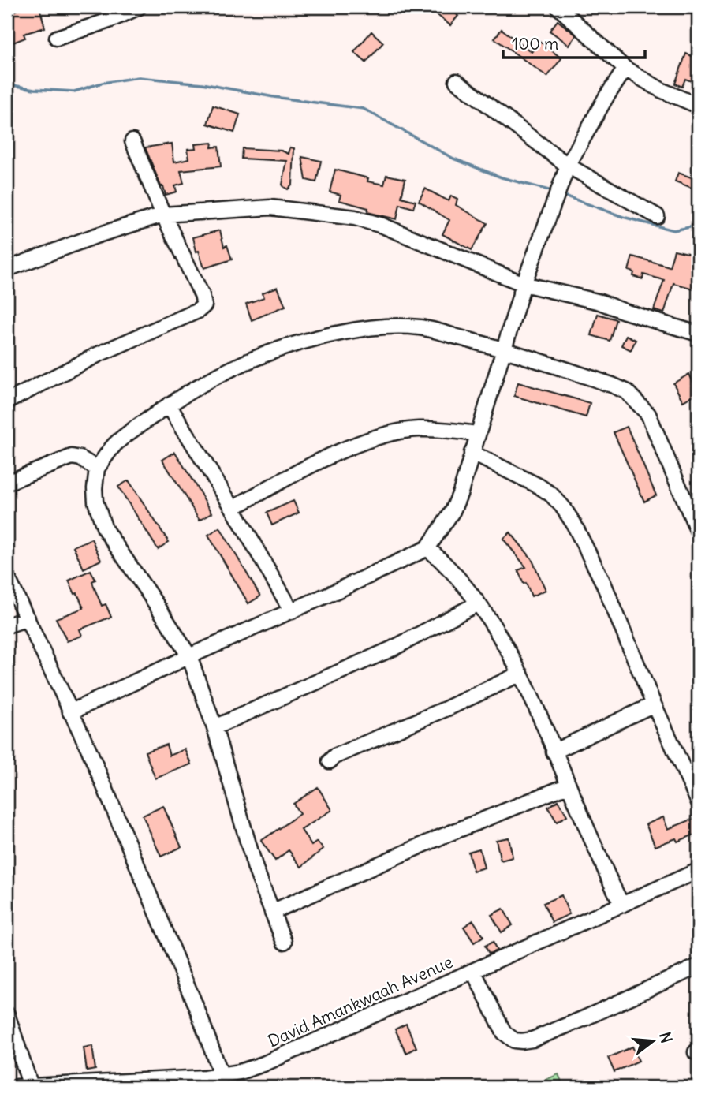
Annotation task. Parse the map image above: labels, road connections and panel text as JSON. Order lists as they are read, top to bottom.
{
  "streets": {
    "street": ["David Amankwaah Avenue"]
  },
  "scale_bar": "100 m",
  "north": "right"
}
